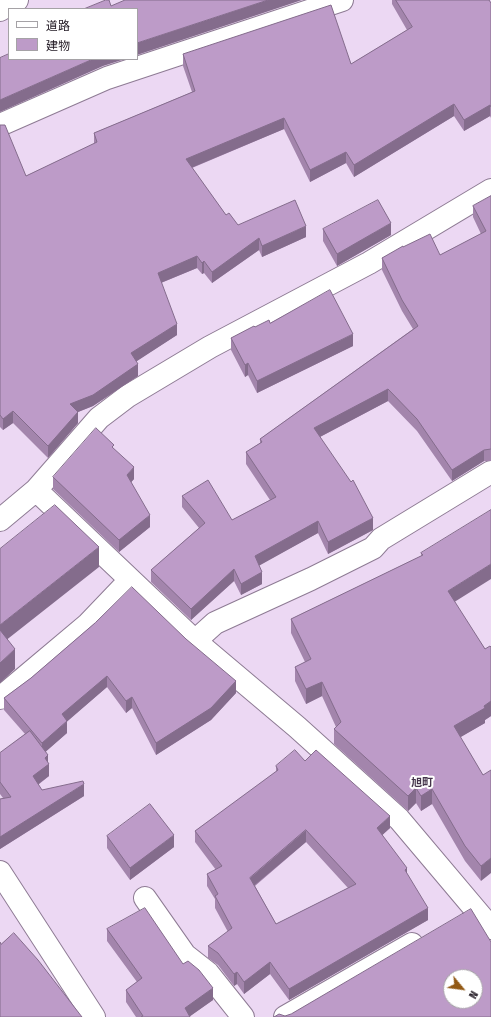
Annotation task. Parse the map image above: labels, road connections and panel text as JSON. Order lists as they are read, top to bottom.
{
  "districts": ["旭町"],
  "legend": ["道路", "建物"],
  "north": "bottom right"
}
